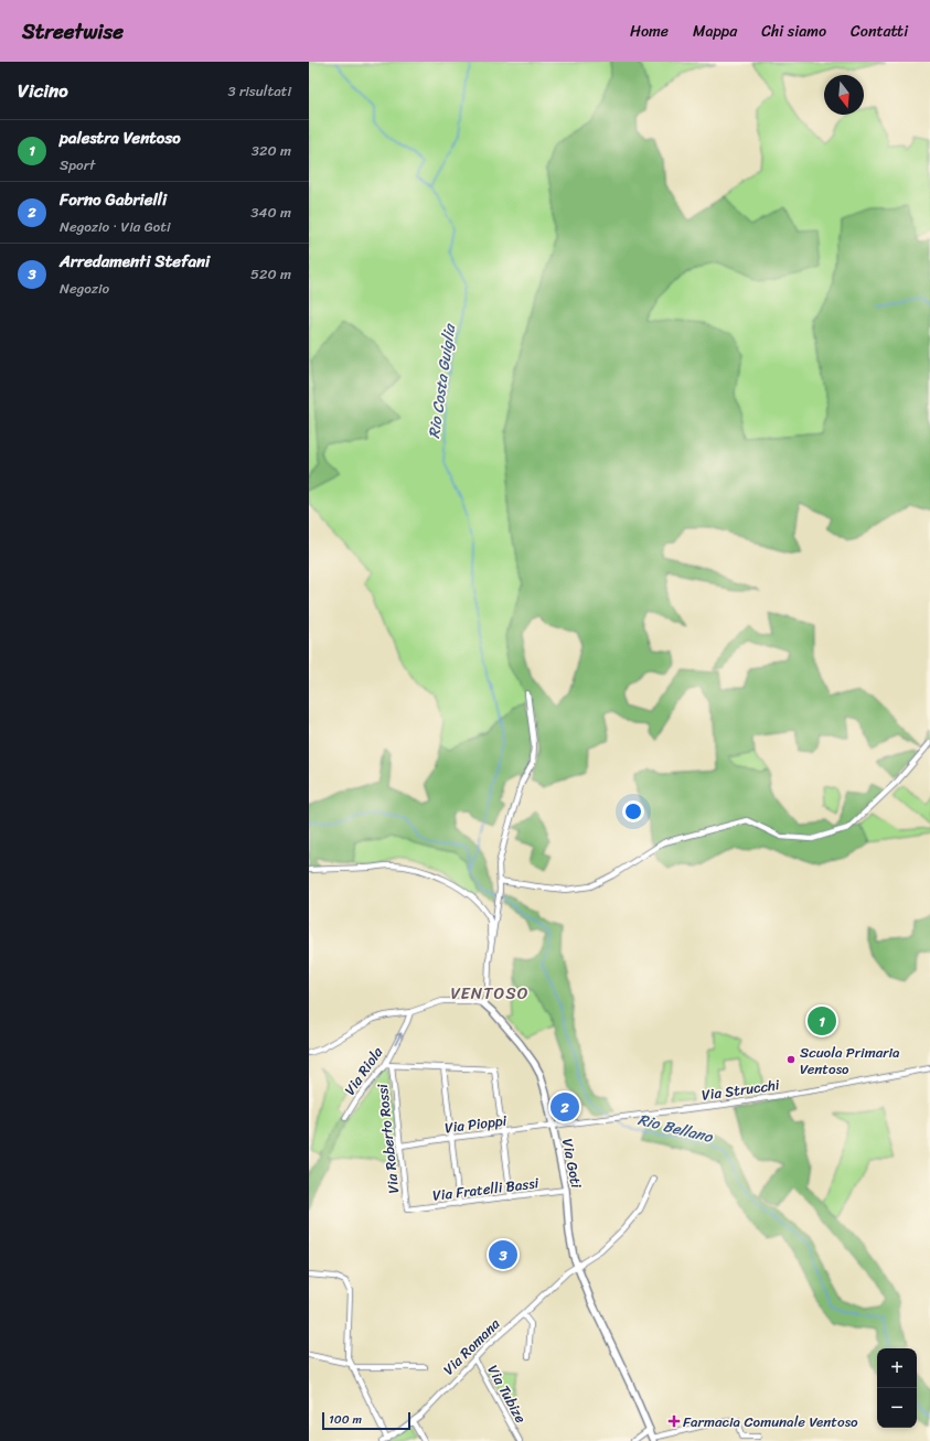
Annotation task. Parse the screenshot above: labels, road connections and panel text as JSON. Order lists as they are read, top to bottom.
{
  "streets": {
    "street": [
      "Via Riola",
      "Via Strucchi",
      "Via Pioppi",
      "Via Roberto Rossi",
      "Via Goti",
      "Via Fratelli Bassi",
      "Via Romana",
      "Via Tubize"
    ]
  },
  "crossings": [
    ["Via Strucchi", "Via Pioppi"],
    ["Via Strucchi", "Via Goti"],
    ["Via Pioppi", "Via Roberto Rossi"],
    ["Via Pioppi", "Via Goti"],
    ["Via Roberto Rossi", "Via Fratelli Bassi"],
    ["Via Goti", "Via Fratelli Bassi"],
    ["Via Goti", "Via Romana"],
    ["Via Romana", "Via Tubize"]
  ],
  "one_way": ["Via Riola"],
  "districts": ["VENTOSO"],
  "water": ["Rio Costa Guiglia", "Rio Bellano"],
  "places": {
    "other": ["Scuola Primaria Ventoso"],
    "health": ["Farmacia Comunale Ventoso"]
  },
  "scale_bar": "100 m",
  "north": "bottom",
  "page": {
    "header": "Streetwise",
    "nav": [
      "Home",
      "Mappa",
      "Chi siamo",
      "Contatti"
    ],
    "heading": ["Vicino", "3 risultati"],
    "list": [
      {
        "mark": "1",
        "name": "palestra Ventoso",
        "note": "Sport",
        "value": "320 m"
      },
      {
        "mark": "2",
        "name": "Forno Gabrielli",
        "note": "Negozio · Via Goti",
        "value": "340 m"
      },
      {
        "mark": "3",
        "name": "Arredamenti Stefani",
        "note": "Negozio",
        "value": "520 m"
      }
    ],
    "pins": ["1", "2", "3"],
    "map_buttons": ["+", "−"],
    "scale": "100 m"
  }
}
